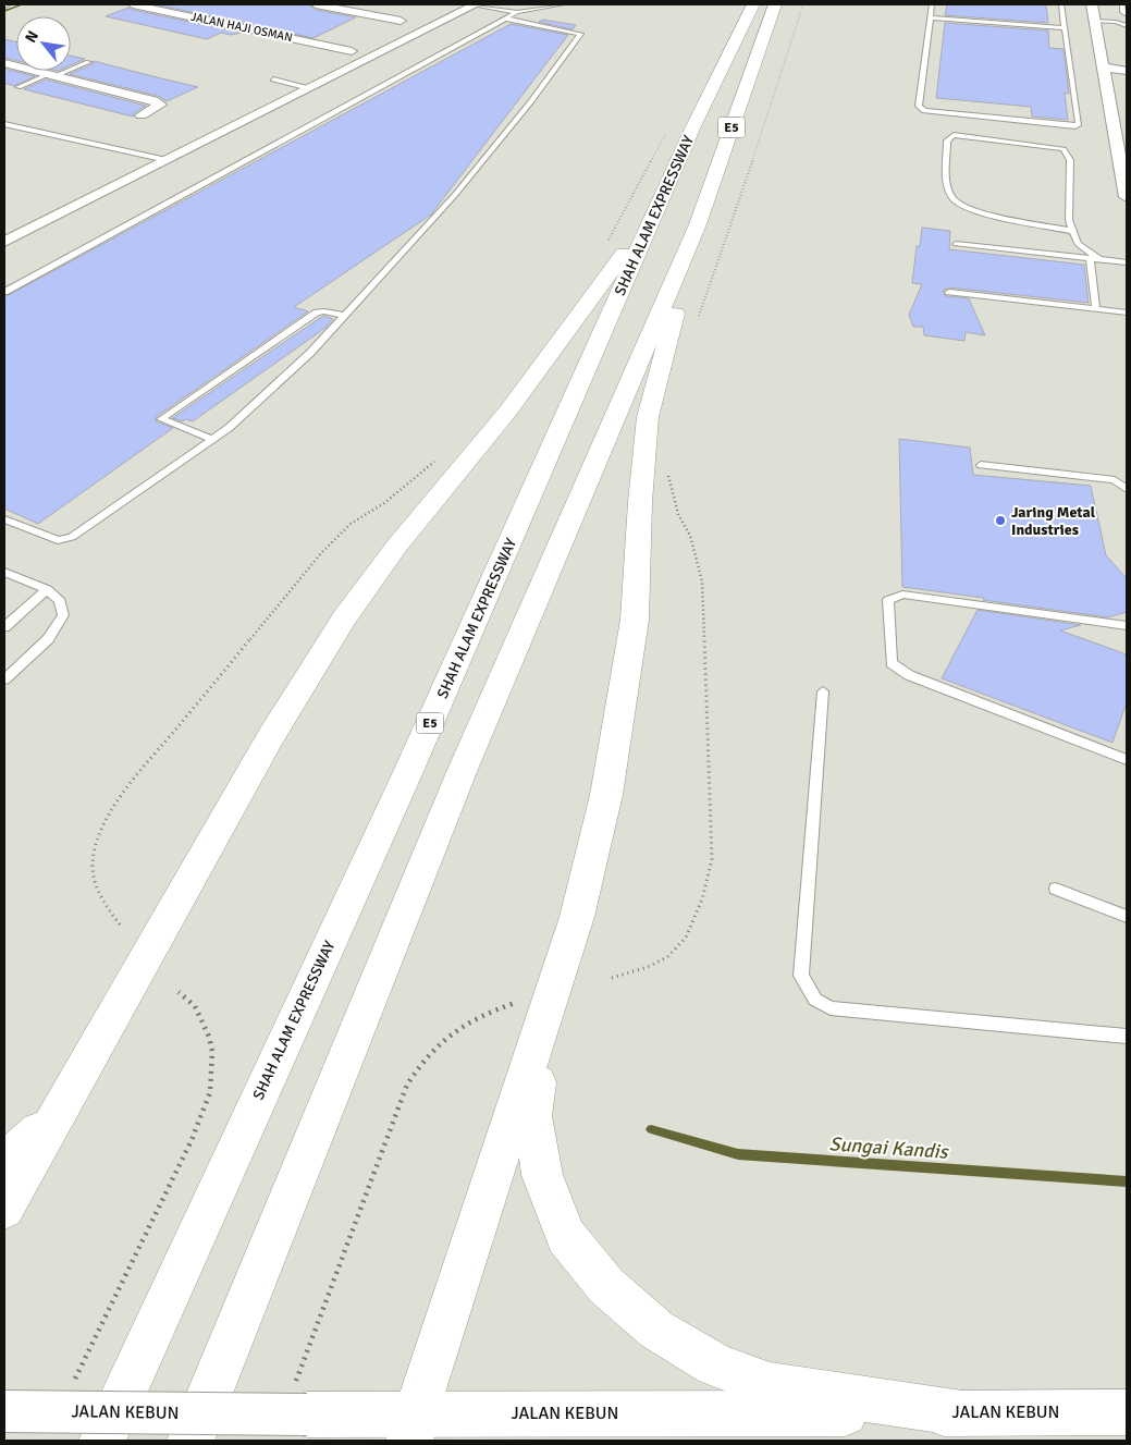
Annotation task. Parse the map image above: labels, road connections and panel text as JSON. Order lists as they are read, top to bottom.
{
  "streets": {
    "main road": ["E5", "SHAH ALAM EXPRESSWAY", "JALAN KEBUN"],
    "street": ["JALAN HAJI OSMAN"]
  },
  "water": ["Sungai Kandis"],
  "places": ["Jaring Metal Industries"],
  "north": "top left"
}
